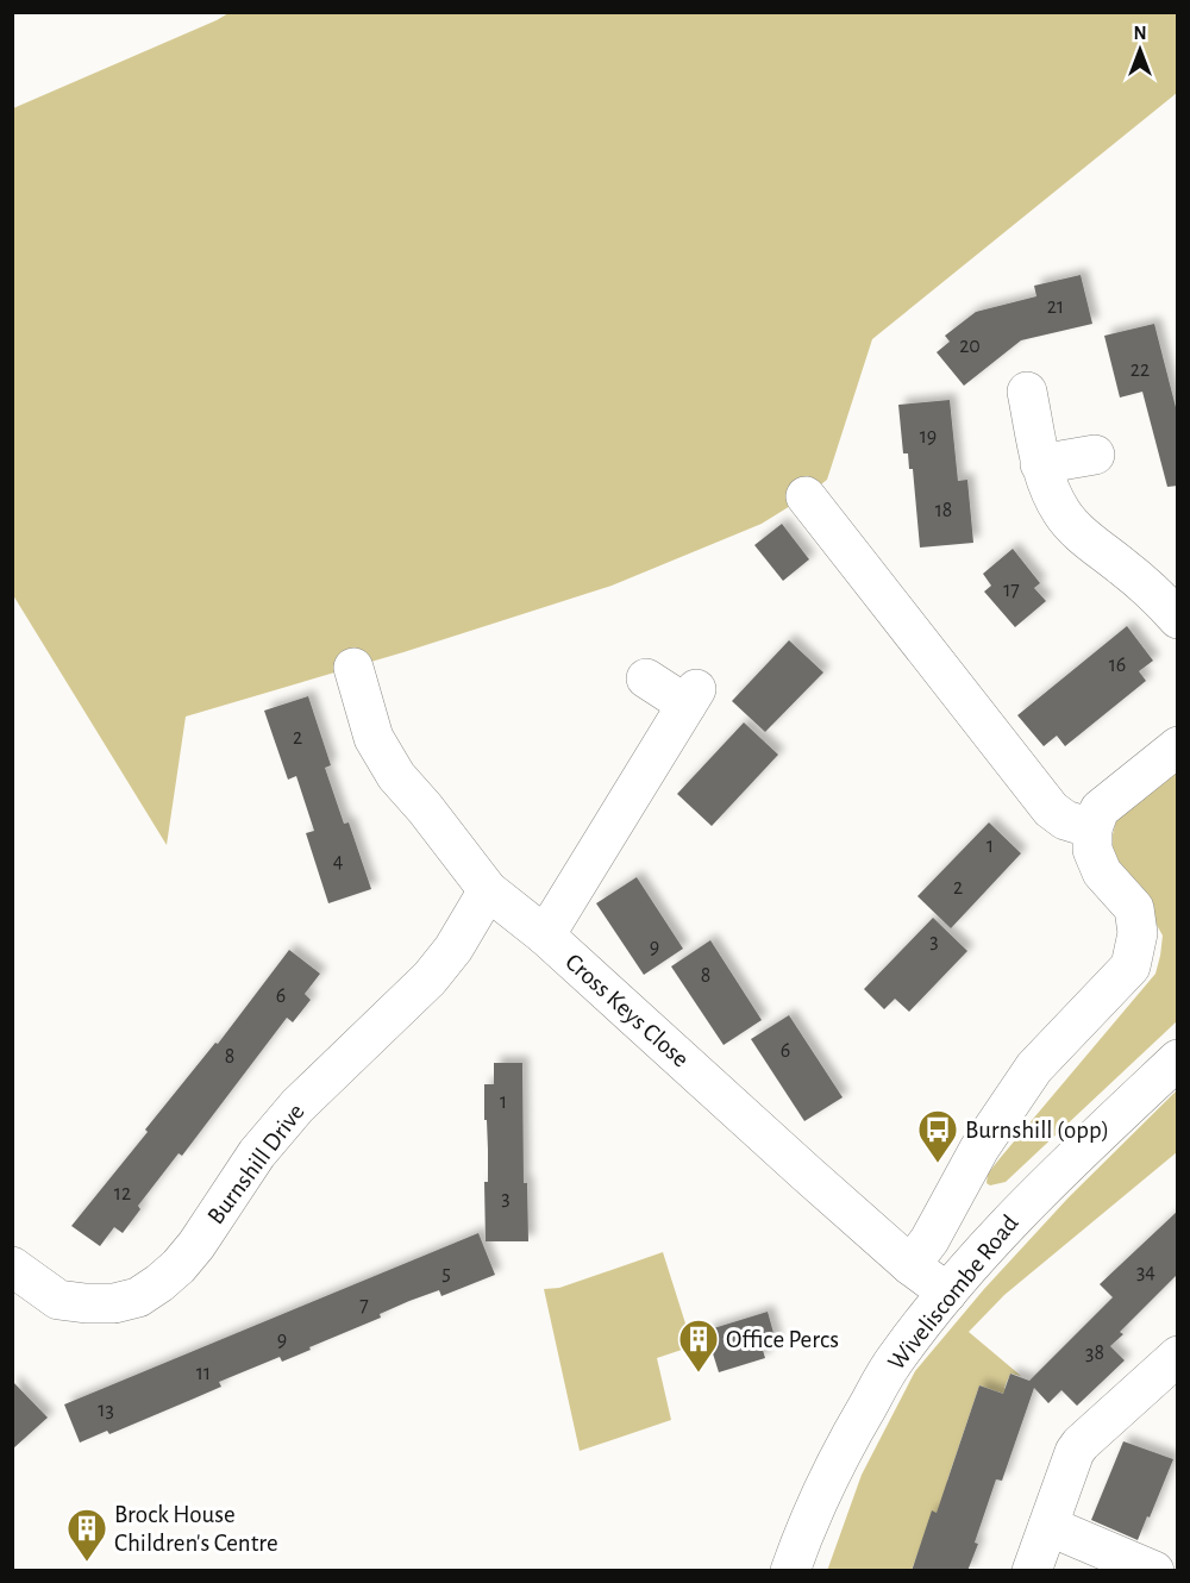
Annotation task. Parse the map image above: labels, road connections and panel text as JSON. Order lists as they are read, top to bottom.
{
  "streets": {
    "street": ["Cross Keys Close", "Burnshill Drive", "Wiveliscombe Road"]
  },
  "crossings": [
    ["Cross Keys Close", "Wiveliscombe Road"]
  ],
  "places": {
    "bus stop": ["Burnshill (opp)"],
    "building": ["Office Percs", "Brock House Children's Centre"]
  },
  "house_numbers": [
    "21",
    "20",
    "22",
    "19",
    "18",
    "17",
    "16",
    "2",
    "1",
    "4",
    "2",
    "3",
    "9",
    "8",
    "6",
    "6",
    "8",
    "1",
    "12",
    "3",
    "34",
    "5",
    "7",
    "9",
    "38",
    "11",
    "13"
  ],
  "north": "top"
}
